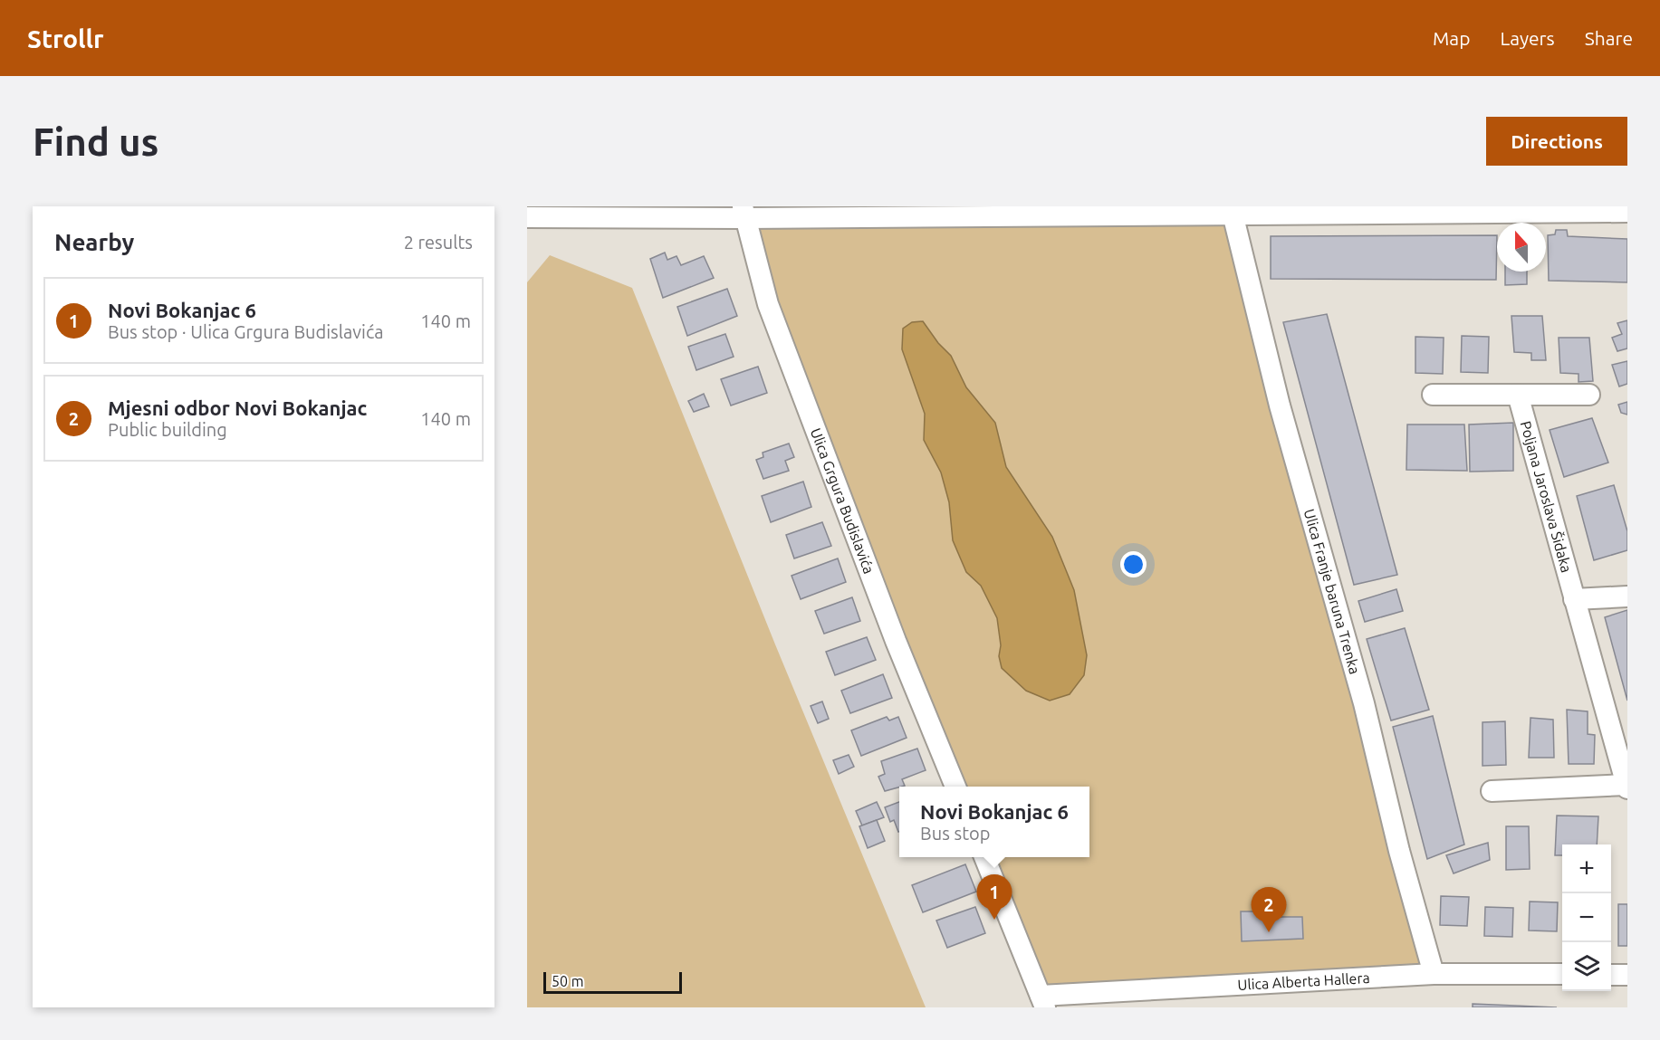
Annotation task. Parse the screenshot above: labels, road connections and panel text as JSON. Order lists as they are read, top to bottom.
{
  "streets": {
    "street": [
      "Poljana Jaroslava Šidaka",
      "Ulica Grgura Budislavića",
      "Ulica Franje baruna Trenka",
      "Ulica Alberta Hallera"
    ]
  },
  "crossings": [
    ["Ulica Franje baruna Trenka", "Ulica Alberta Hallera"]
  ],
  "scale_bar": "50 m",
  "north": "top",
  "page": {
    "header": "Strollr",
    "nav": ["Map", "Layers", "Share"],
    "buttons": "Directions",
    "title": "Find us",
    "heading": ["Nearby", "2 results"],
    "list": [
      {
        "mark": "1",
        "name": "Novi Bokanjac 6",
        "note": "Bus stop · Ulica Grgura Budislavića",
        "value": "140 m"
      },
      {
        "mark": "2",
        "name": "Mjesni odbor Novi Bokanjac",
        "note": "Public building",
        "value": "140 m"
      }
    ],
    "popup": ["Novi Bokanjac 6", "Bus stop"],
    "map_buttons": ["+", "−"],
    "pins": ["1", "2"],
    "scale": "50 m"
  }
}
